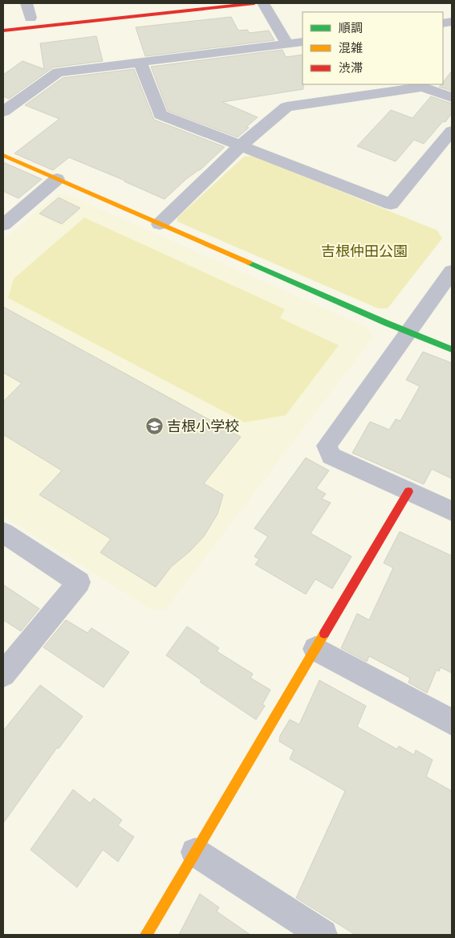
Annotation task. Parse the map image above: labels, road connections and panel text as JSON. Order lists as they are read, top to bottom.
{
  "parks": ["吉根仲田公園"],
  "places": {
    "school or university": ["吉根小学校"]
  },
  "legend": ["順調", "混雑", "渋滞"]
}
